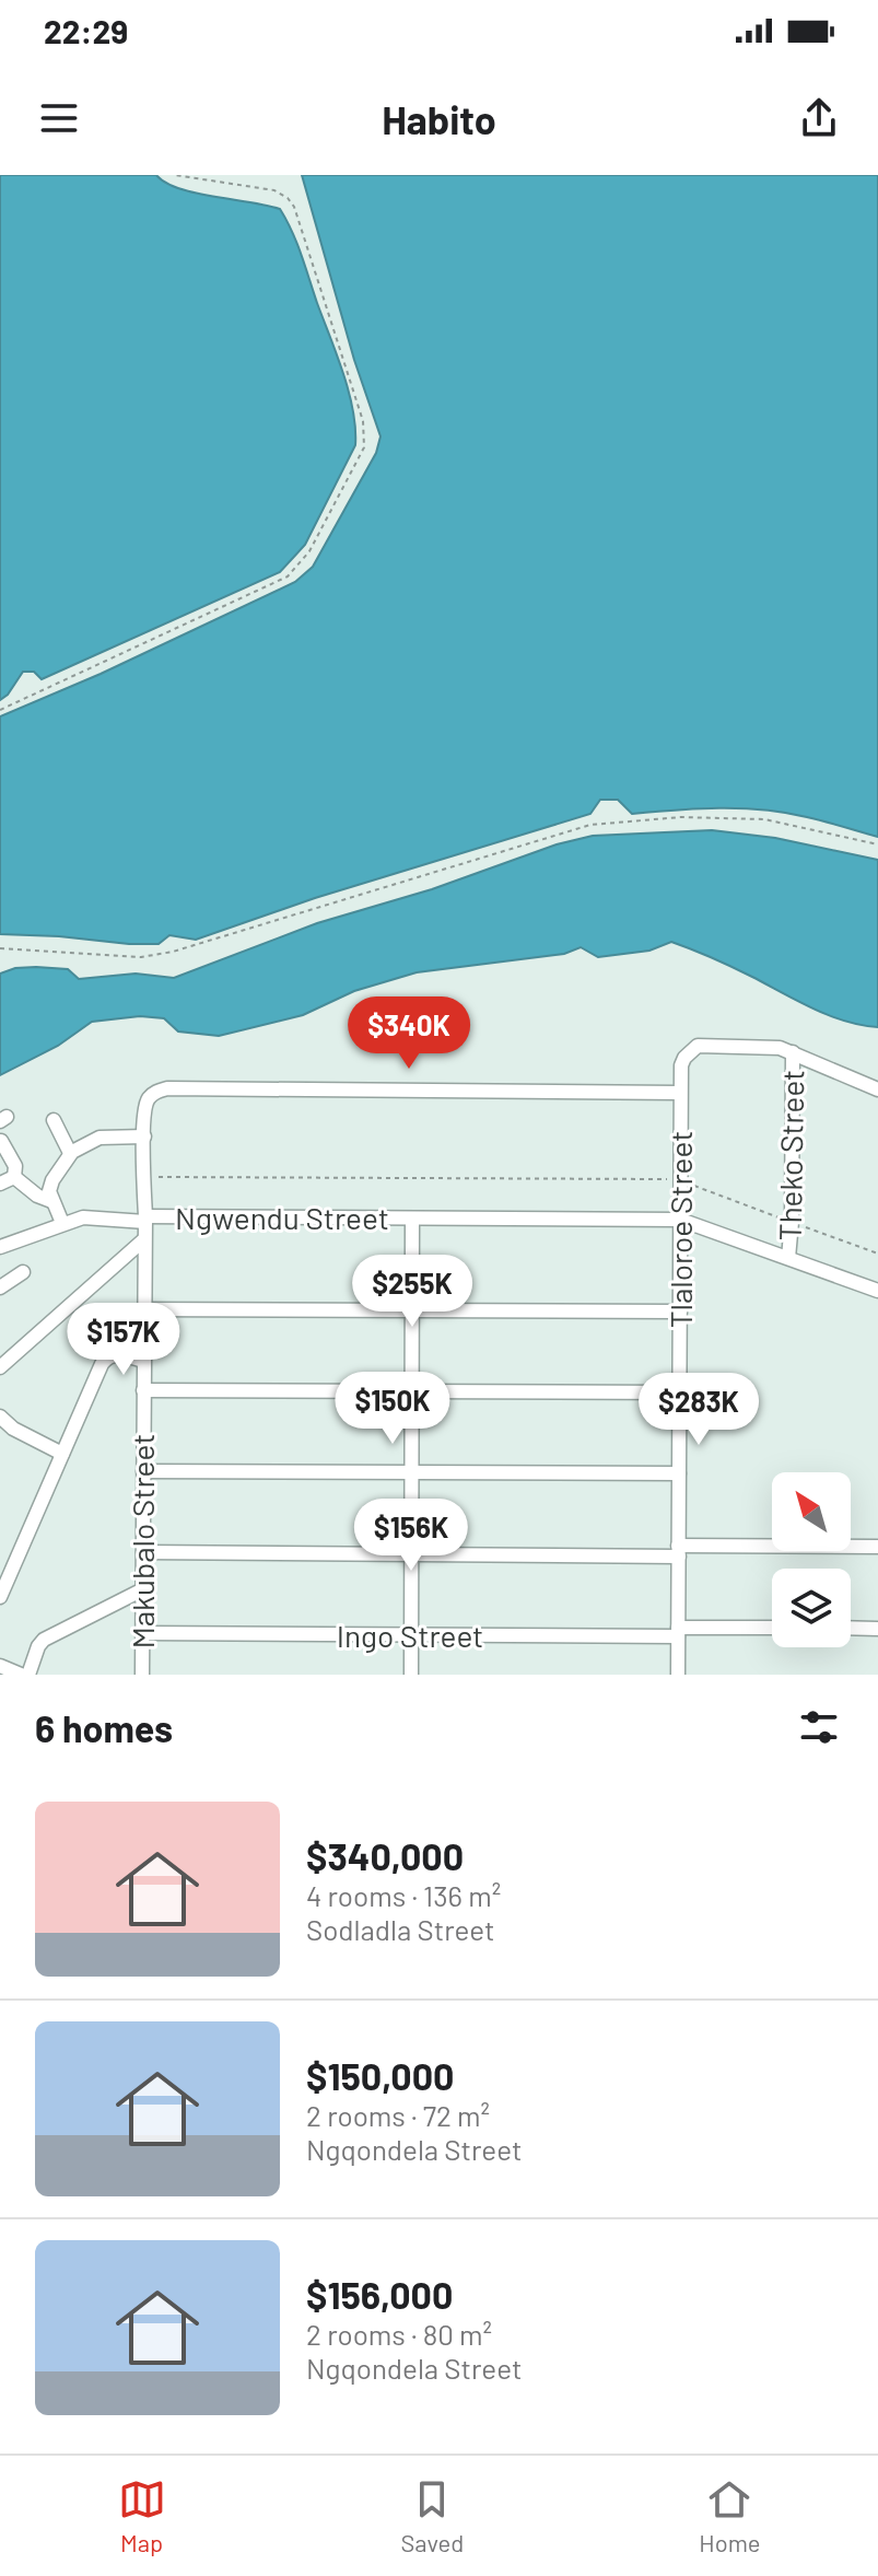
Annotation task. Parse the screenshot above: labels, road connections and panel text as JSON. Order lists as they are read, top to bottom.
{
  "streets": {
    "street": [
      "Theko Street",
      "Ngwendu Street",
      "Tlaloroe Street",
      "Makubalo Street",
      "Ingo Street"
    ]
  },
  "crossings": [
    ["Theko Street", "Ngwendu Street"],
    ["Theko Street", "Tlaloroe Street"],
    ["Ngwendu Street", "Tlaloroe Street"],
    ["Ngwendu Street", "Makubalo Street"],
    ["Tlaloroe Street", "Makubalo Street"],
    ["Tlaloroe Street", "Ingo Street"],
    ["Makubalo Street", "Ingo Street"]
  ],
  "north": "top left",
  "page": {
    "status": "22:29",
    "header": "Habito",
    "price": [
      "$340K",
      "$255K",
      "$157K",
      "$150K",
      "$283K",
      "$156K"
    ],
    "heading": "6 homes",
    "list": [
      {
        "name": "$340,000",
        "note": "4 rooms · 136 m² · Sodladla Street"
      },
      {
        "name": "$150,000",
        "note": "2 rooms · 72 m² · Ngqondela Street"
      },
      {
        "name": "$156,000",
        "note": "2 rooms · 80 m² · Ngqondela Street"
      }
    ],
    "tabs": ["Map", "Saved", "Home"]
  }
}
